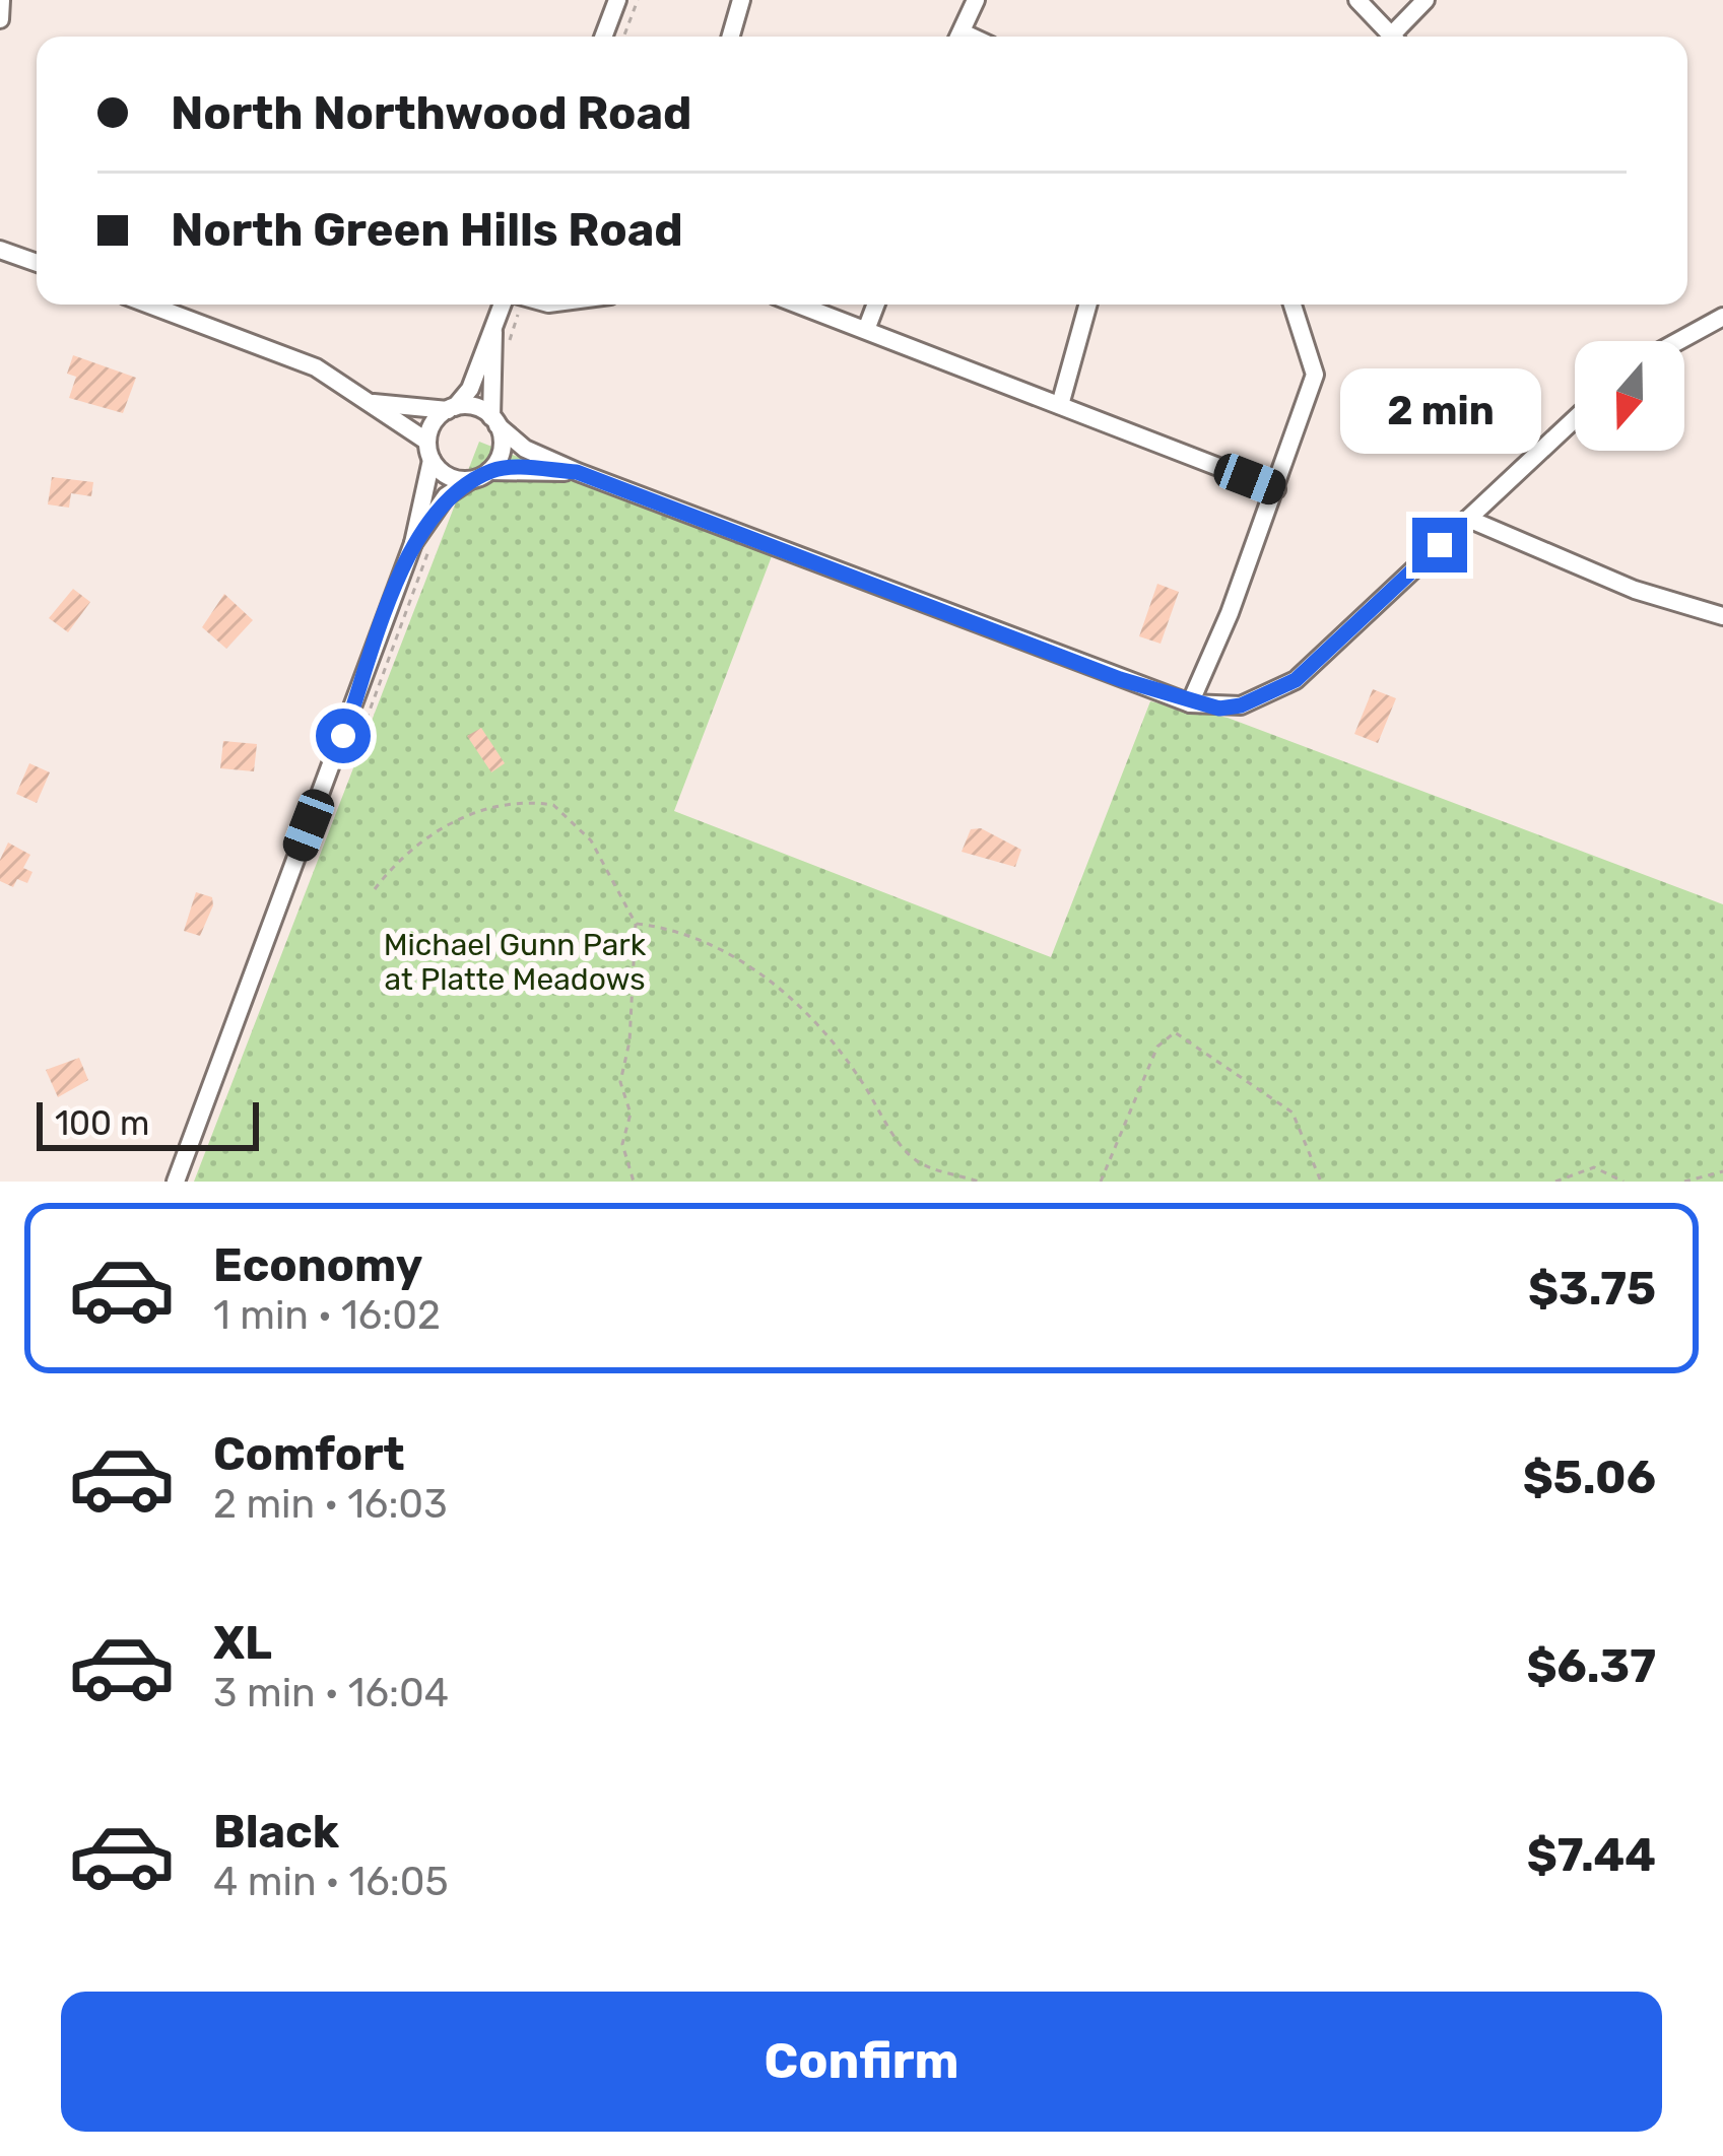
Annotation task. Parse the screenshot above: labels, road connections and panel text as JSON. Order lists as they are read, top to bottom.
{
  "parks": ["Michael Gunn Park at Platte Meadows"],
  "scale_bar": "100 m",
  "north": "bottom",
  "page": {
    "banner": ["North Northwood Road", "North Green Hills Road"],
    "bubble": "2 min",
    "scale": "100 m",
    "list": [
      {
        "name": "Economy",
        "note": "1 min · 16:02",
        "value": "$3.75"
      },
      {
        "name": "Comfort",
        "note": "2 min · 16:03",
        "value": "$5.06"
      },
      {
        "name": "XL",
        "note": "3 min · 16:04",
        "value": "$6.37"
      },
      {
        "name": "Black",
        "note": "4 min · 16:05",
        "value": "$7.44"
      }
    ],
    "buttons": "Confirm"
  }
}
